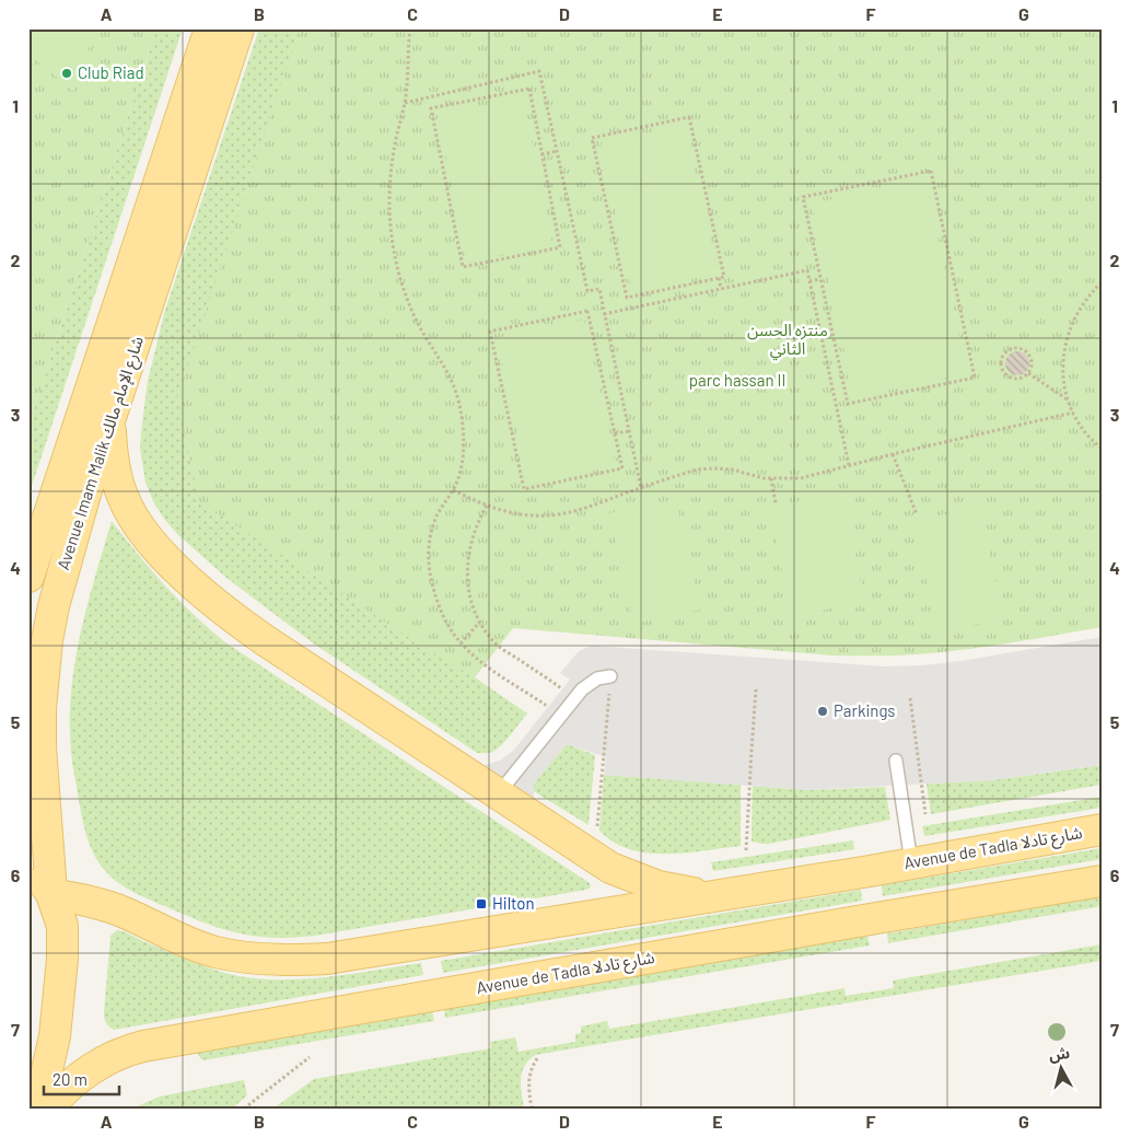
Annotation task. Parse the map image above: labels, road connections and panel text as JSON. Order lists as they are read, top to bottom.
{
  "streets": {
    "main road": ["Avenue Imam Malik شارع الإمام مالك", "Avenue de Tadla شارع تادلا"]
  },
  "crossings": [
    ["Avenue Imam Malik شارع الإمام مالك", "Avenue de Tadla شارع تادلا"]
  ],
  "parks": ["منتزه الحسن الثاني", "parc hassan II"],
  "places": {
    "other": ["Club Riad", "Parkings"],
    "transit": ["Hilton"]
  },
  "scale_bar": "20 m",
  "north": "top",
  "grid": {
    "columns": [
      "A",
      "B",
      "C",
      "D",
      "E",
      "F",
      "G"
    ],
    "rows": [
      "1",
      "2",
      "3",
      "4",
      "5",
      "6",
      "7"
    ]
  }
}
